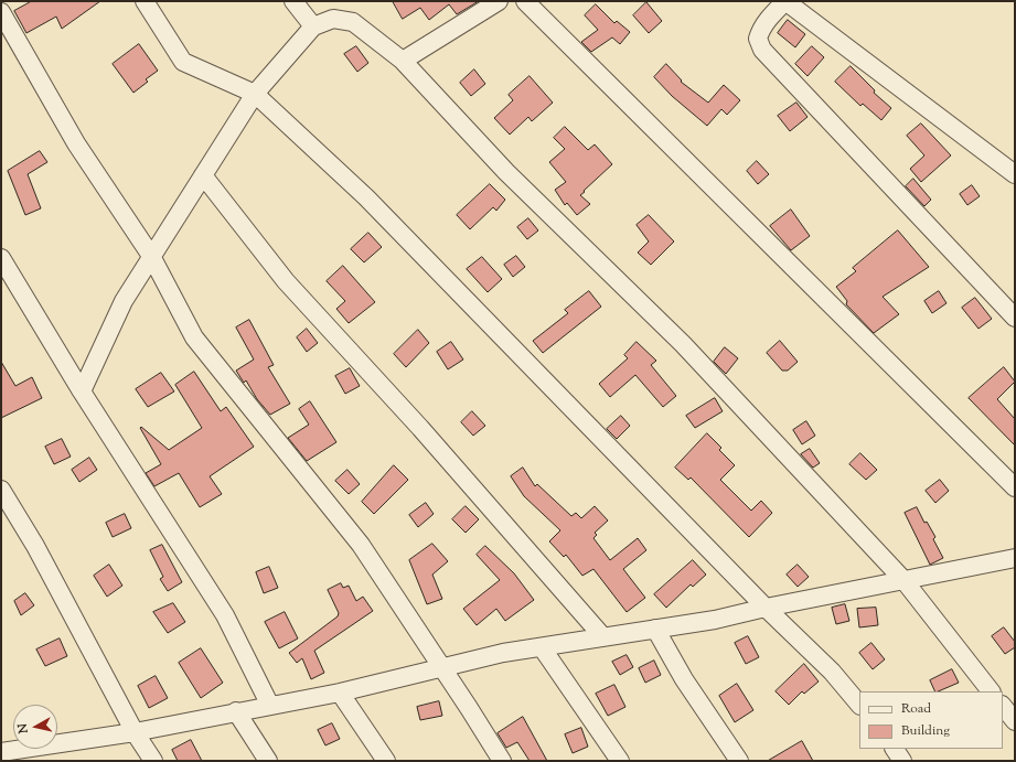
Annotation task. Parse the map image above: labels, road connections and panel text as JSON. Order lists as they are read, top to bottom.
{
  "legend": ["Road", "Building"],
  "north": "left"
}
